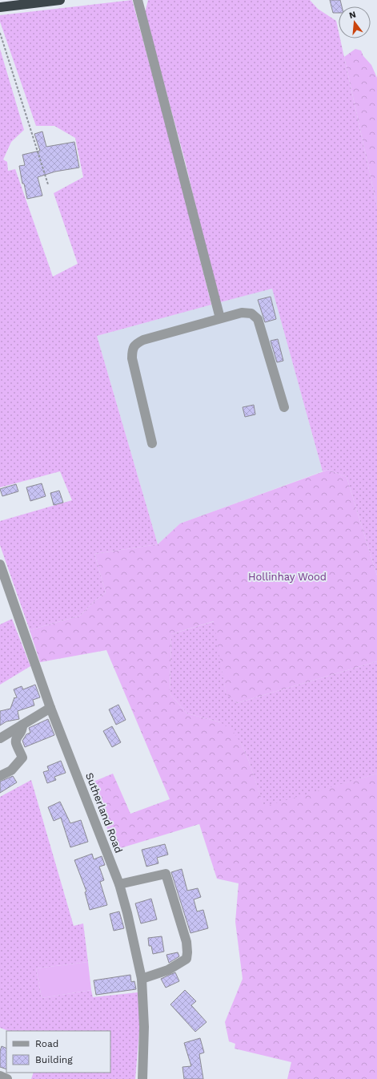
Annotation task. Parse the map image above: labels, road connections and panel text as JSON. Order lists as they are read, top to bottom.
{
  "streets": {
    "street": ["Sutherland Road"]
  },
  "parks": ["Hollinhay Wood"],
  "legend": ["Road", "Building"],
  "north": "top"
}
